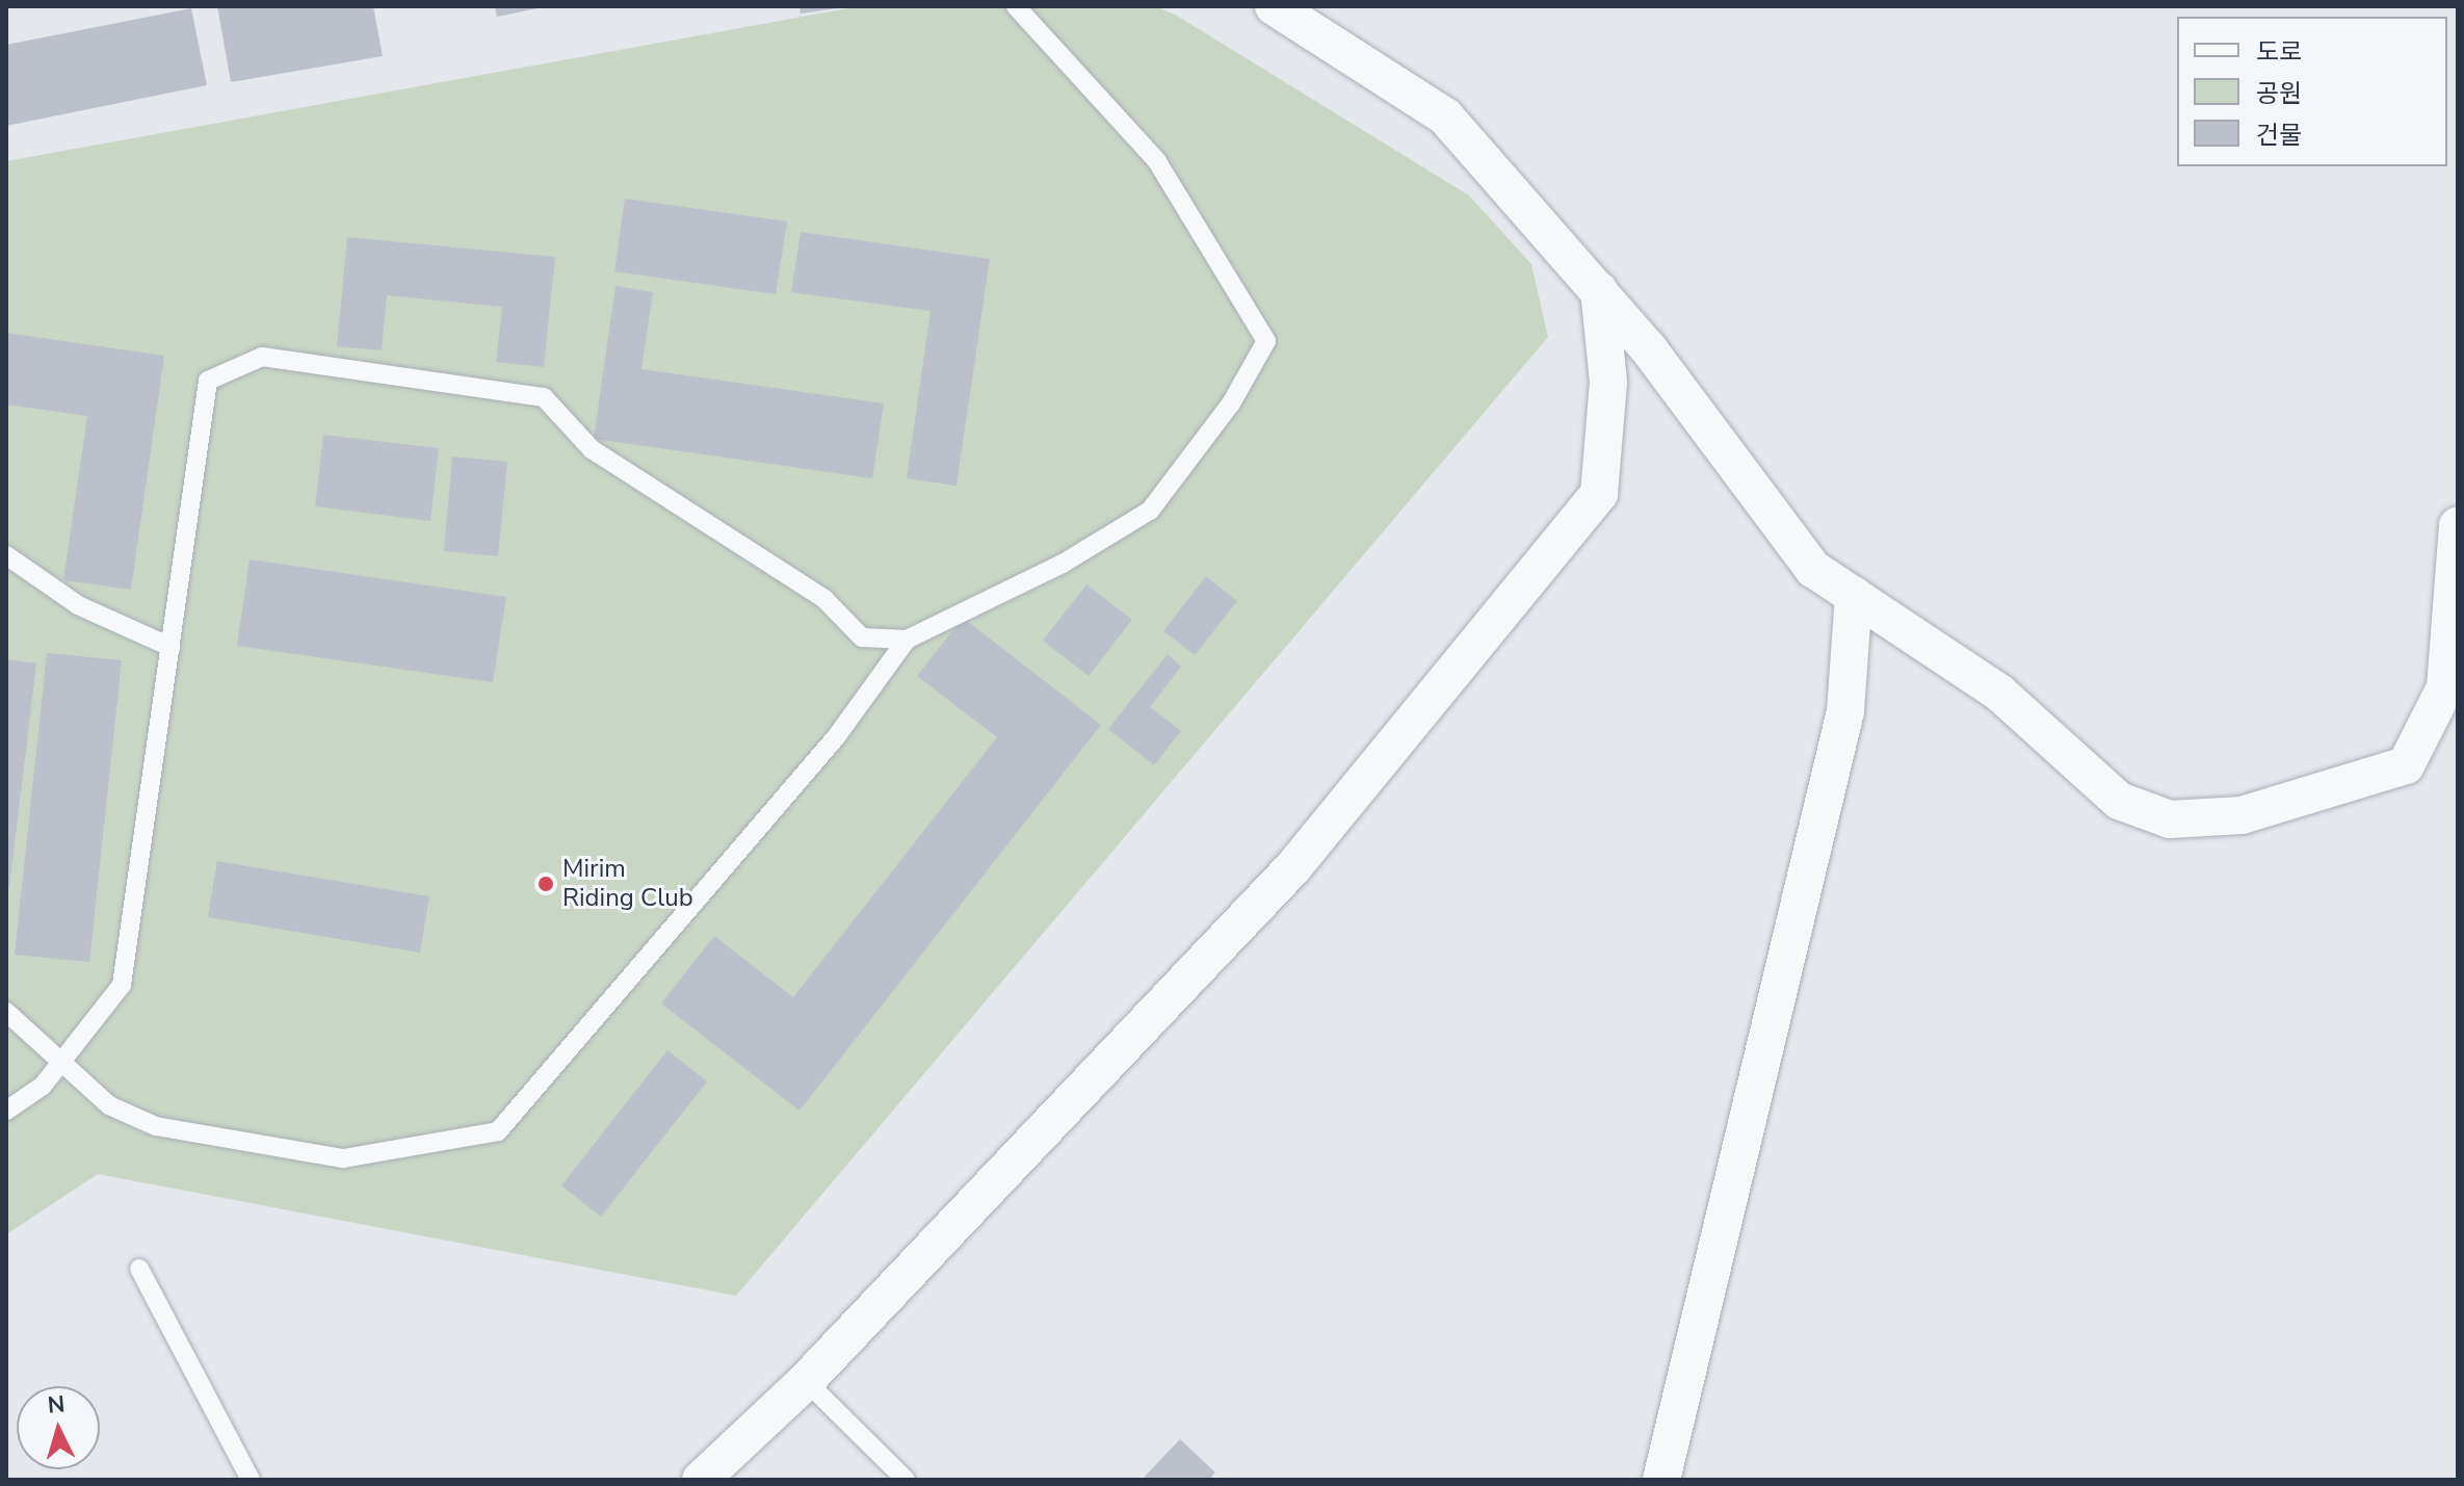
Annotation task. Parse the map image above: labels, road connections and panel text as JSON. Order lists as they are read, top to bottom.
{
  "places": ["Mirim Riding Club"],
  "legend": ["도로", "공원", "건물"],
  "north": "top"
}
